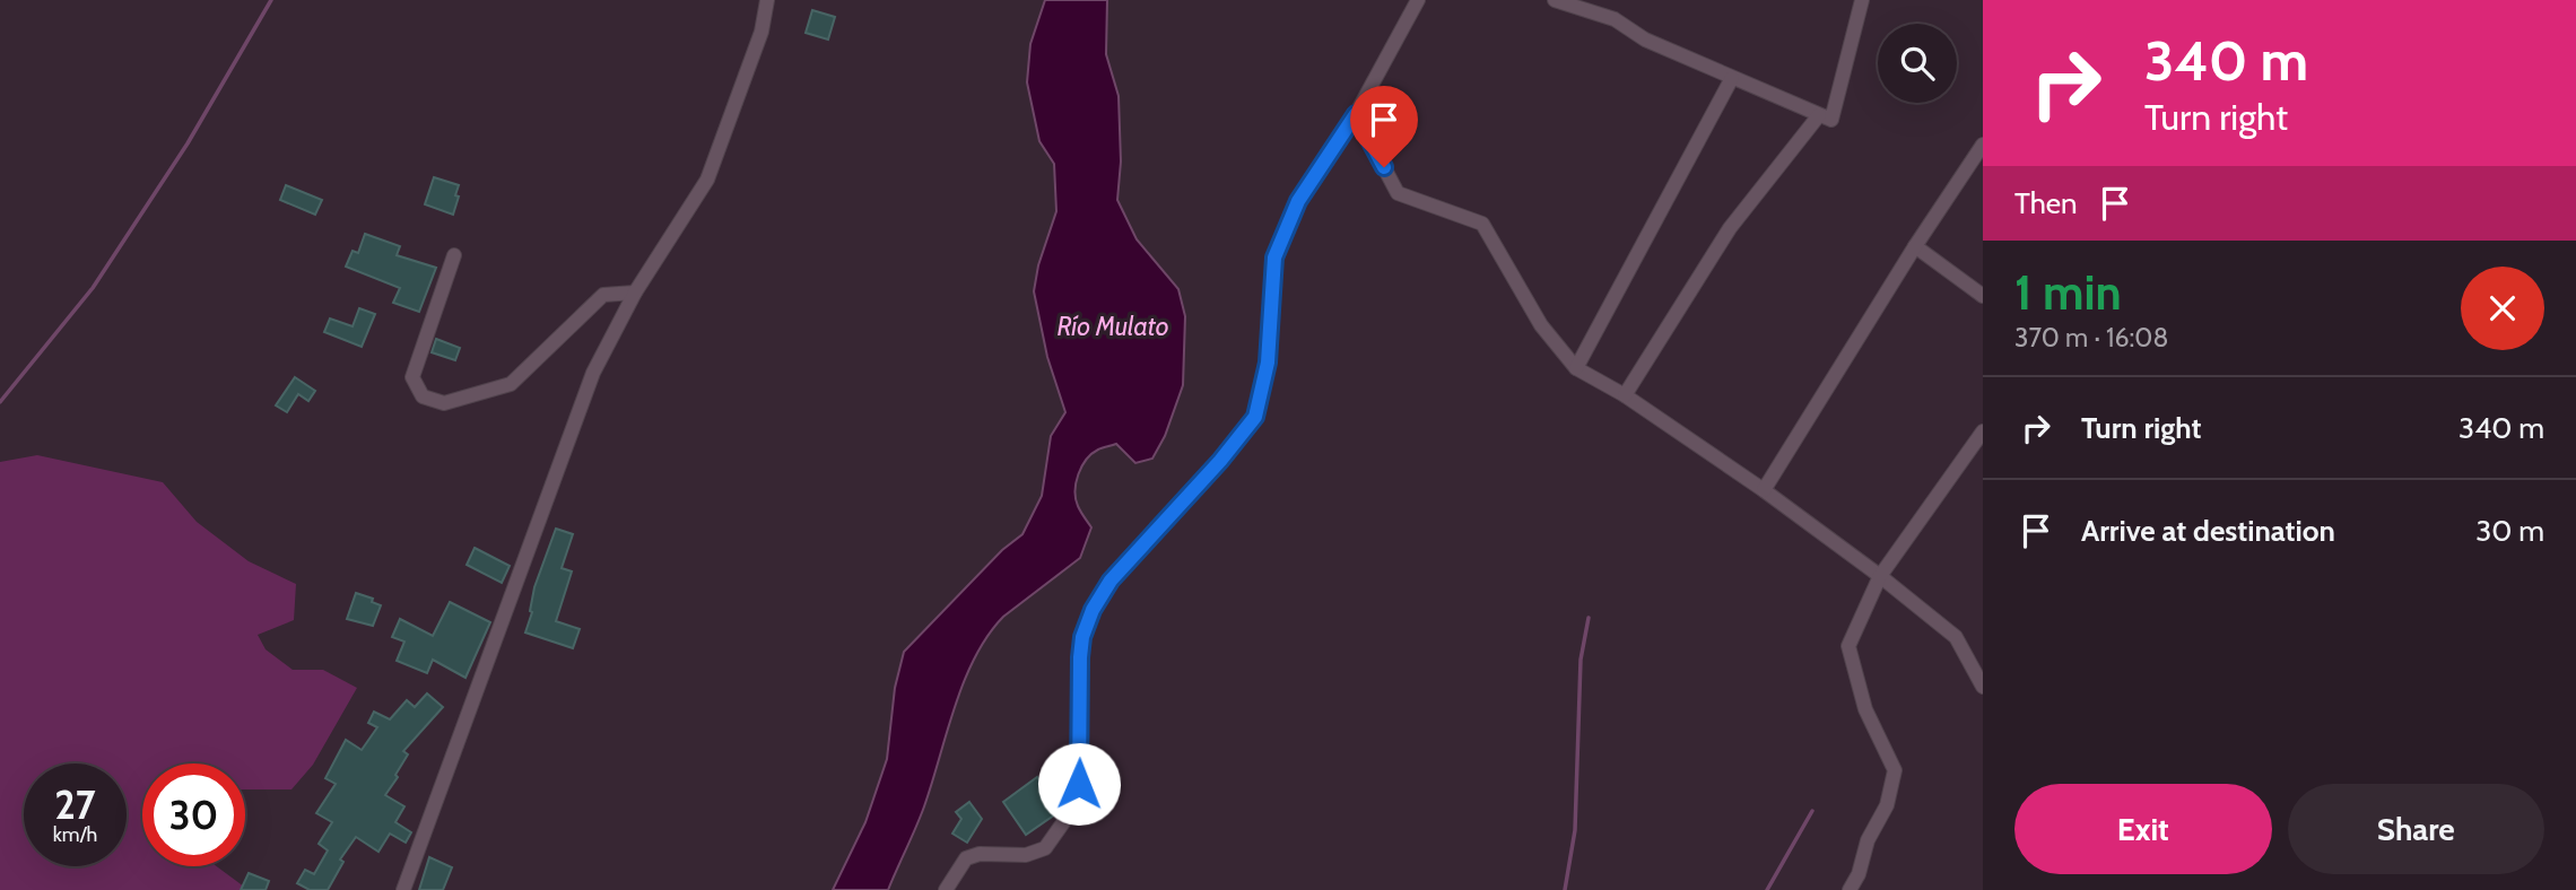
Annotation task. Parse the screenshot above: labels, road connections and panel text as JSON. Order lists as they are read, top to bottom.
{
  "water": ["Río Mulato"],
  "page": {
    "turn": ["340 m", "Turn right"],
    "then": "Then",
    "heading": ["1 min", "370 m · 16:08"],
    "list": [
      {
        "name": "Turn right",
        "value": "340 m"
      },
      {
        "name": "Arrive at destination",
        "value": "30 m"
      }
    ],
    "speed": "27 km/h",
    "limit": "30",
    "buttons": ["Exit", "Share"]
  }
}
